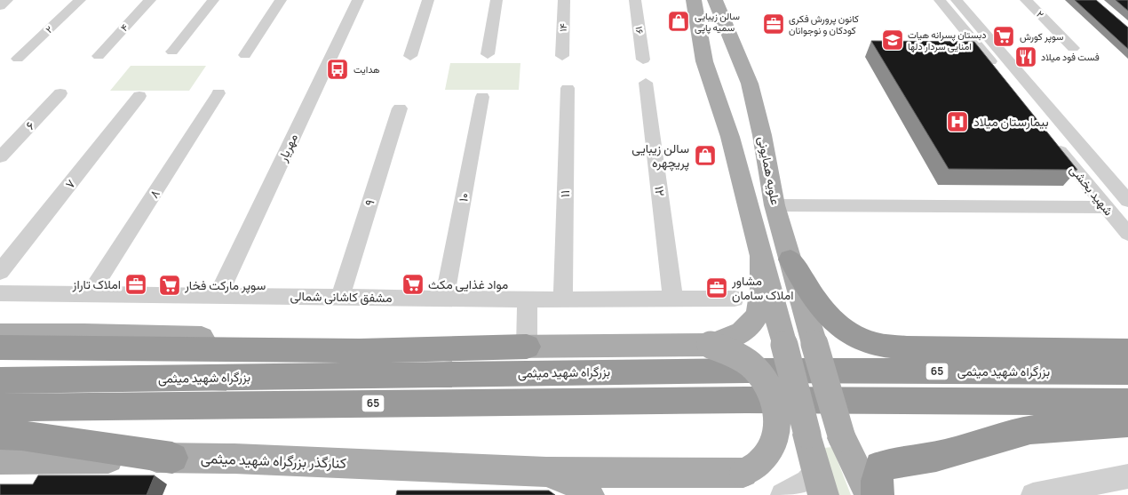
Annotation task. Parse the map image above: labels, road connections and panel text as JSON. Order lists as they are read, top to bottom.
{
  "streets": {
    "highway": ["65", "بزرگراه شهید میثمی"],
    "main road": ["علویه همایونی", "کنارگذر بزرگراه شهید میثمی"],
    "street": [
      "۲",
      "۴",
      "۱۴",
      "۱۶",
      "۶",
      "مهریار",
      "۷",
      "شهید بخشی",
      "۱۲",
      "۸",
      "۱۱",
      "۱۰",
      "۹",
      "مشفق کاشانی شمالی"
    ]
  },
  "crossings": [
    ["مهریار", "مشفق کاشانی شمالی"],
    ["۱۲", "مشفق کاشانی شمالی"],
    ["۸", "مشفق کاشانی شمالی"],
    ["۱۱", "مشفق کاشانی شمالی"],
    ["۱۰", "مشفق کاشانی شمالی"],
    ["۹", "مشفق کاشانی شمالی"]
  ],
  "places": {
    "shop": ["سالن زیبایی سمیه پاپی", "سالن زیبایی پریچهره"],
    "office": ["کانون پرورش فکری کودکان و نوجوانان", "املاک تاراز", "مشاور املاک سامان"],
    "supermarket": ["سوپر کورش", "مواد غذایی مکث", "سوپر مارکت فخار"],
    "school or university": ["دبستان پسرانه هیات امنایی سردار دلها"],
    "restaurant": ["فست فود میلاد"],
    "bus stop": ["هدایت"],
    "hospital": ["بیمارستان میلاد"]
  }
}
